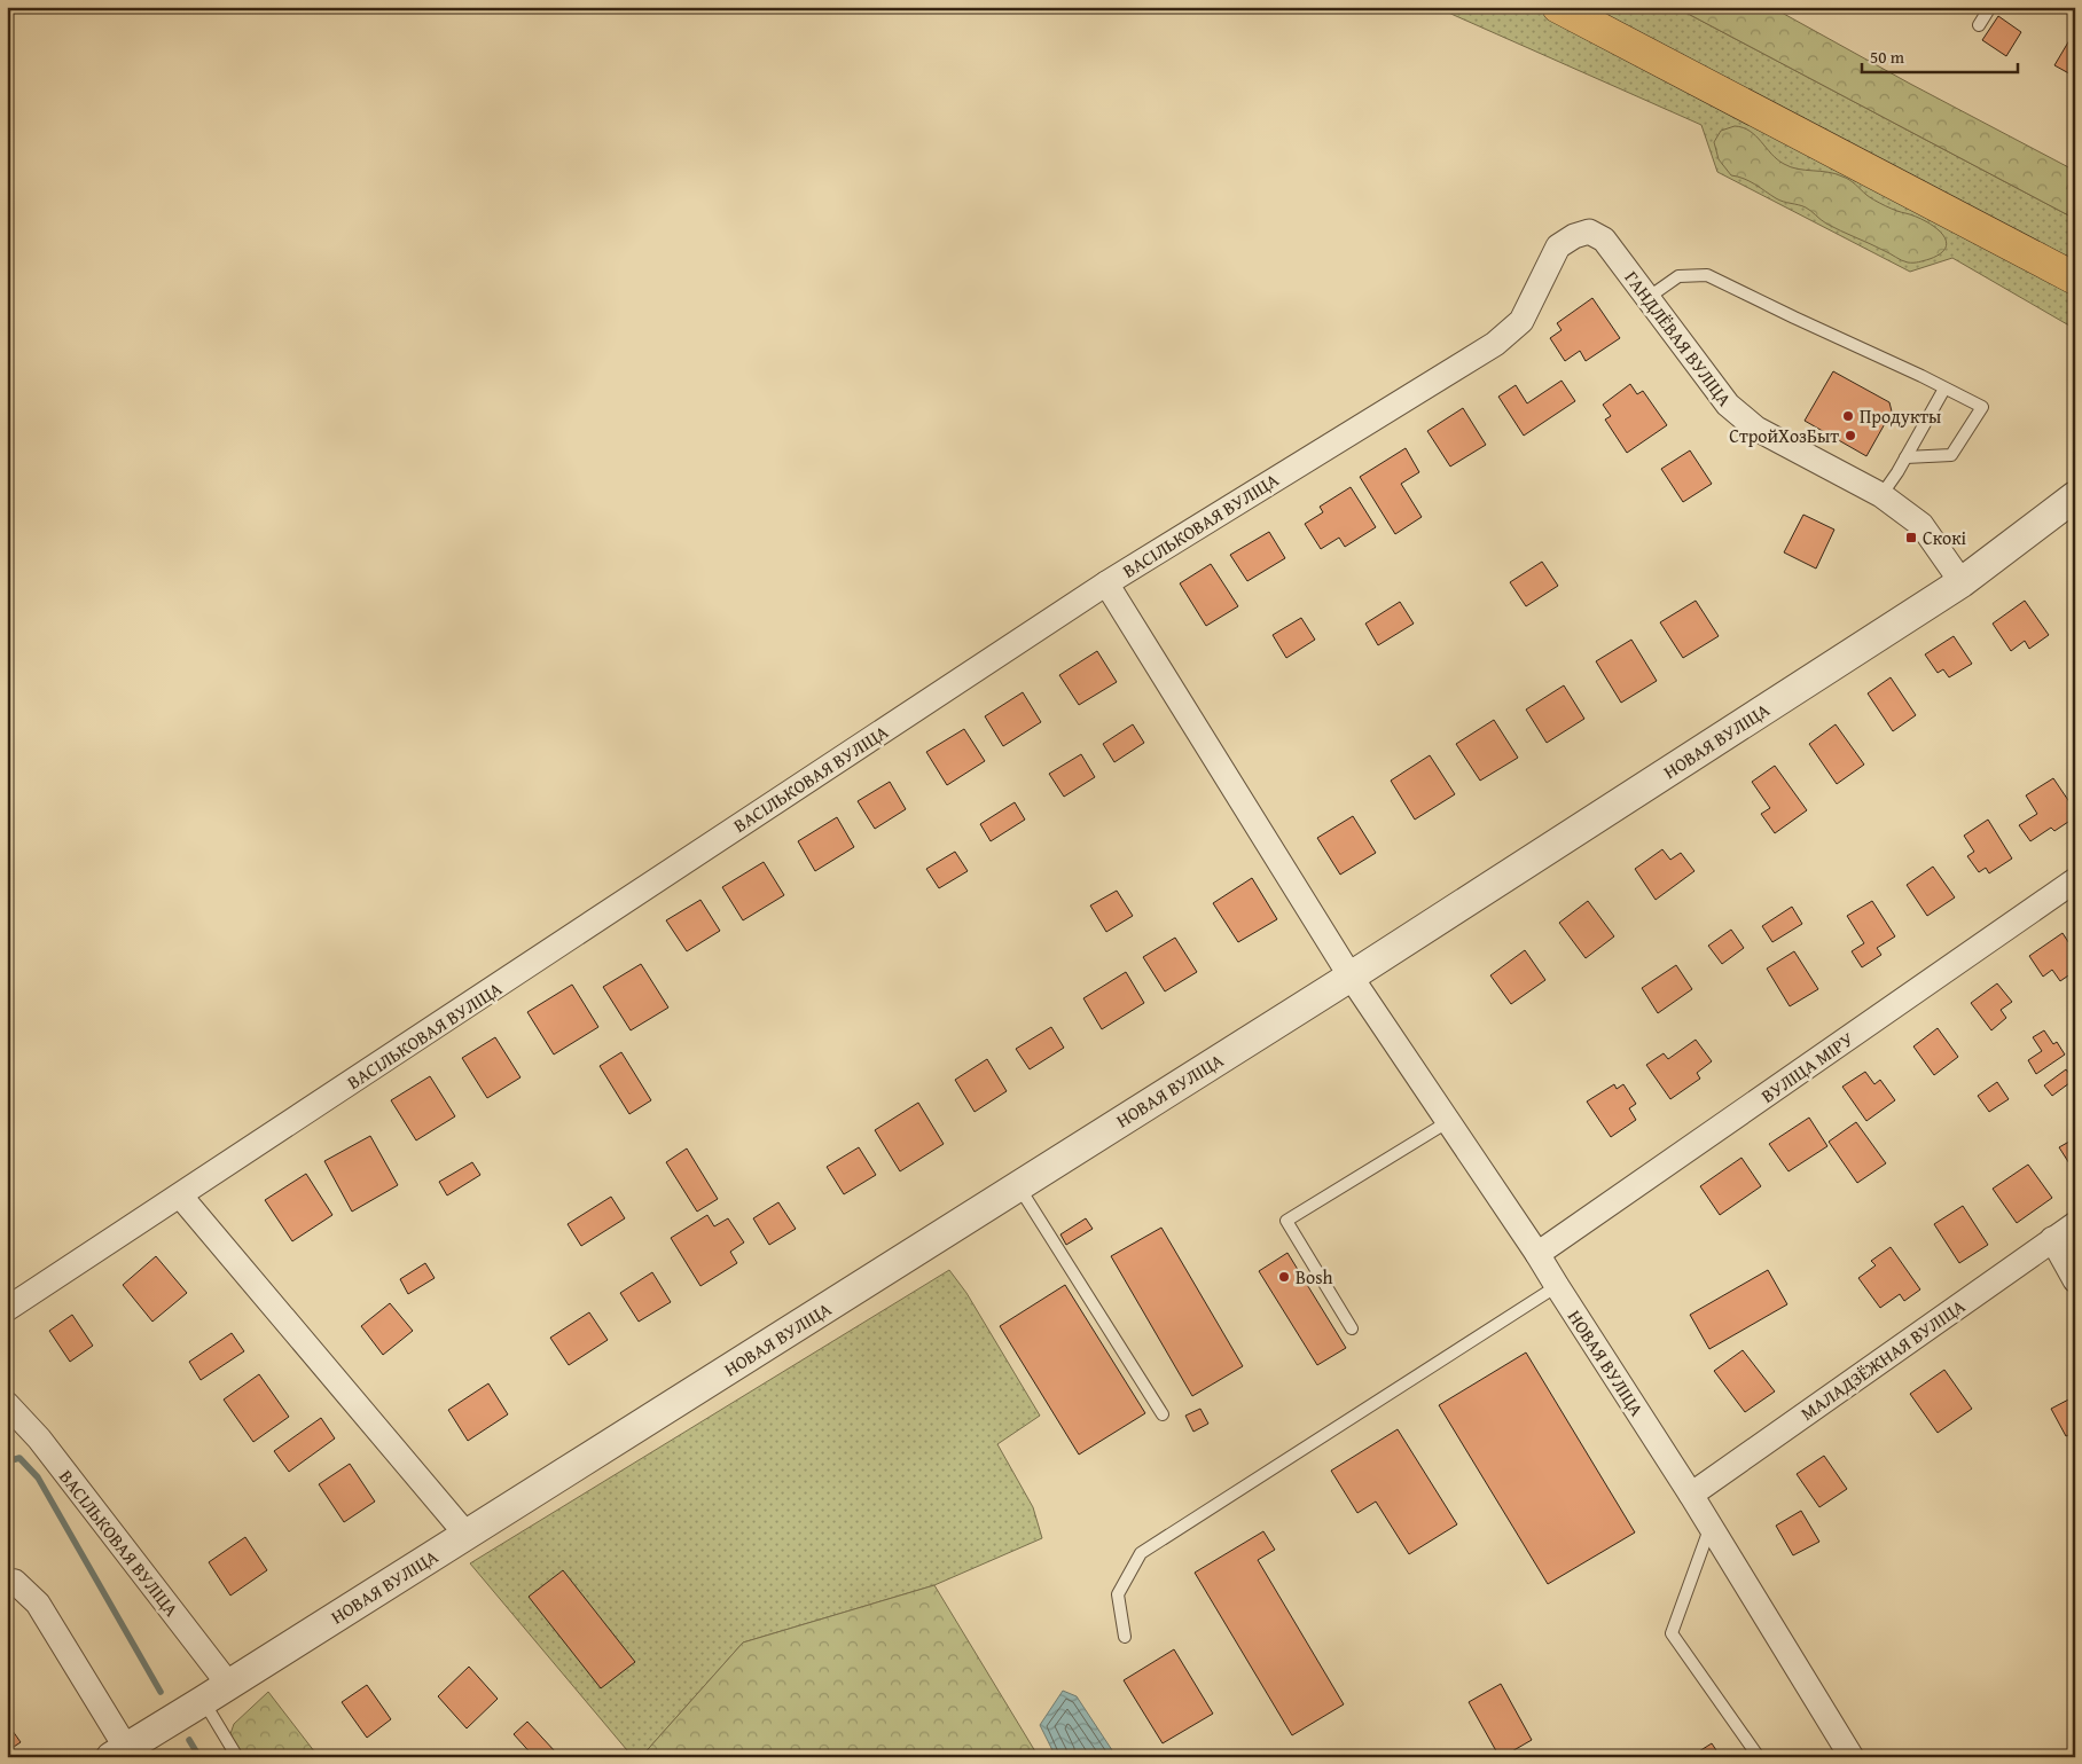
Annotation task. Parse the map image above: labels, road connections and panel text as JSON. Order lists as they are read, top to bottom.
{
  "streets": {
    "street": [
      "ГАНДЛЁВАЯ ВУЛІЦА",
      "ВАСІЛЬКОВАЯ ВУЛІЦА",
      "НОВАЯ ВУЛІЦА",
      "ВУЛІЦА МІРУ",
      "МАЛАДЗЁЖНАЯ ВУЛІЦА"
    ]
  },
  "crossings": [
    ["ГАНДЛЁВАЯ ВУЛІЦА", "ВАСІЛЬКОВАЯ ВУЛІЦА"],
    ["ГАНДЛЁВАЯ ВУЛІЦА", "НОВАЯ ВУЛІЦА"],
    ["ВАСІЛЬКОВАЯ ВУЛІЦА", "НОВАЯ ВУЛІЦА"],
    ["НОВАЯ ВУЛІЦА", "ВУЛІЦА МІРУ"],
    ["НОВАЯ ВУЛІЦА", "МАЛАДЗЁЖНАЯ ВУЛІЦА"]
  ],
  "places": {
    "other": ["Продукты", "СтройХозБыт", "Bosh"],
    "transit": ["Скокі"]
  },
  "scale_bar": "50 m"
}
